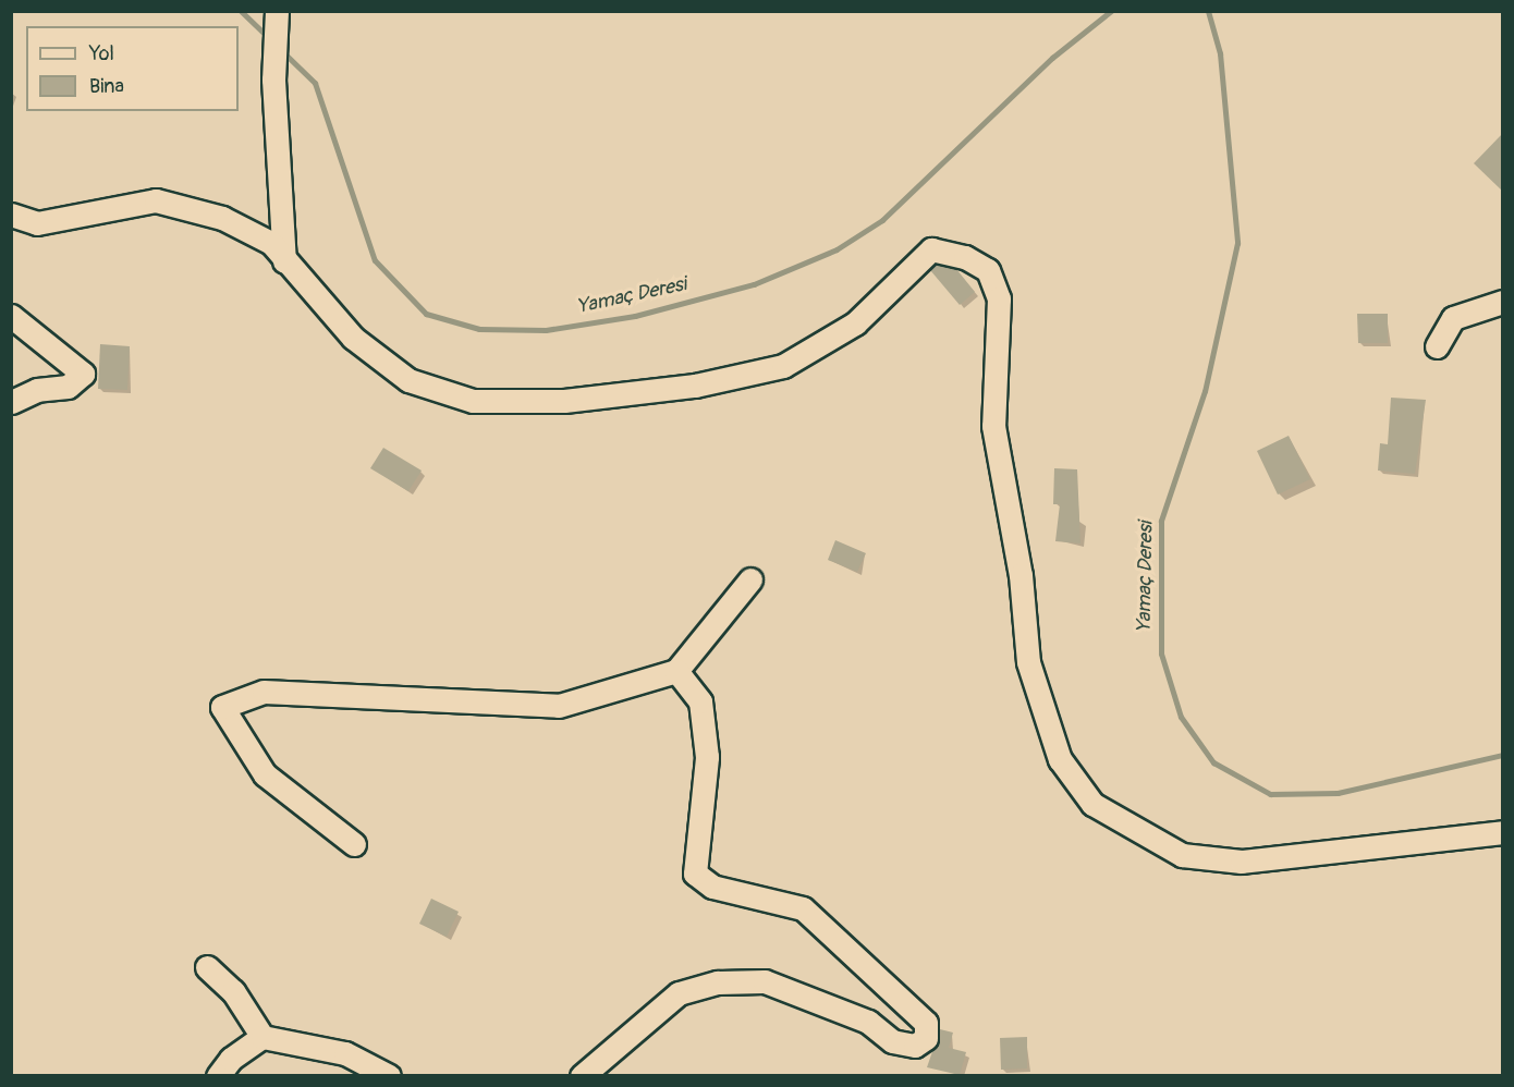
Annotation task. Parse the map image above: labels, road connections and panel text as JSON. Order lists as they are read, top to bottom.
{
  "water": ["Yamaç Deresi"],
  "legend": ["Yol", "Bina"]
}
